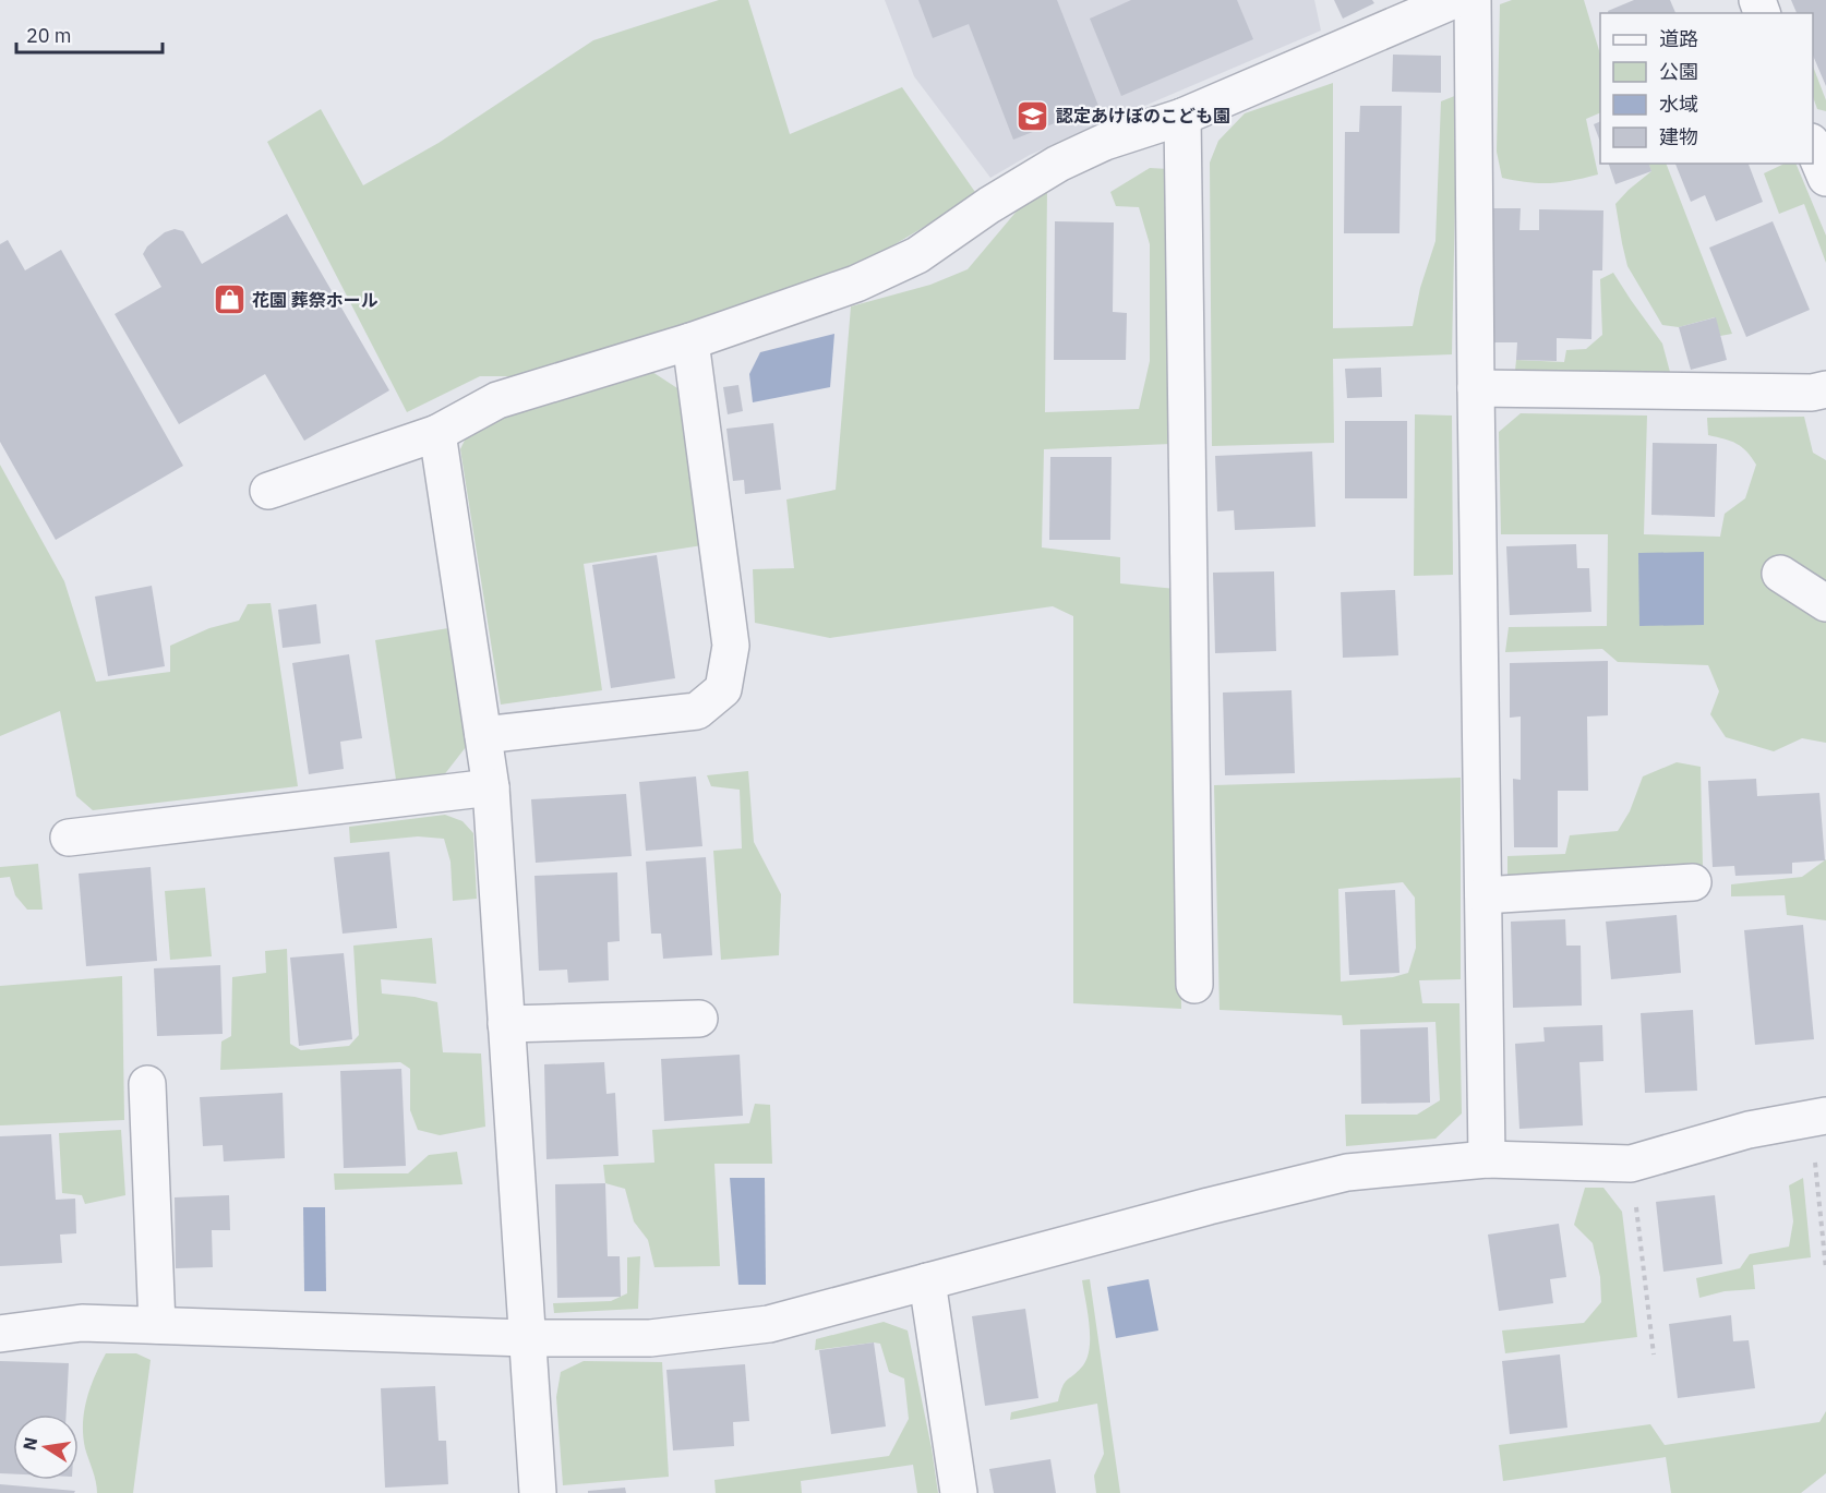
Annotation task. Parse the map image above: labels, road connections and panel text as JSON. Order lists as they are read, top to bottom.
{
  "places": {
    "school or university": ["認定あけぼのこども園"],
    "shop": ["花園 葬祭ホール"]
  },
  "legend": [
    "道路",
    "公園",
    "水域",
    "建物"
  ],
  "scale_bar": "20 m",
  "north": "left"
}
